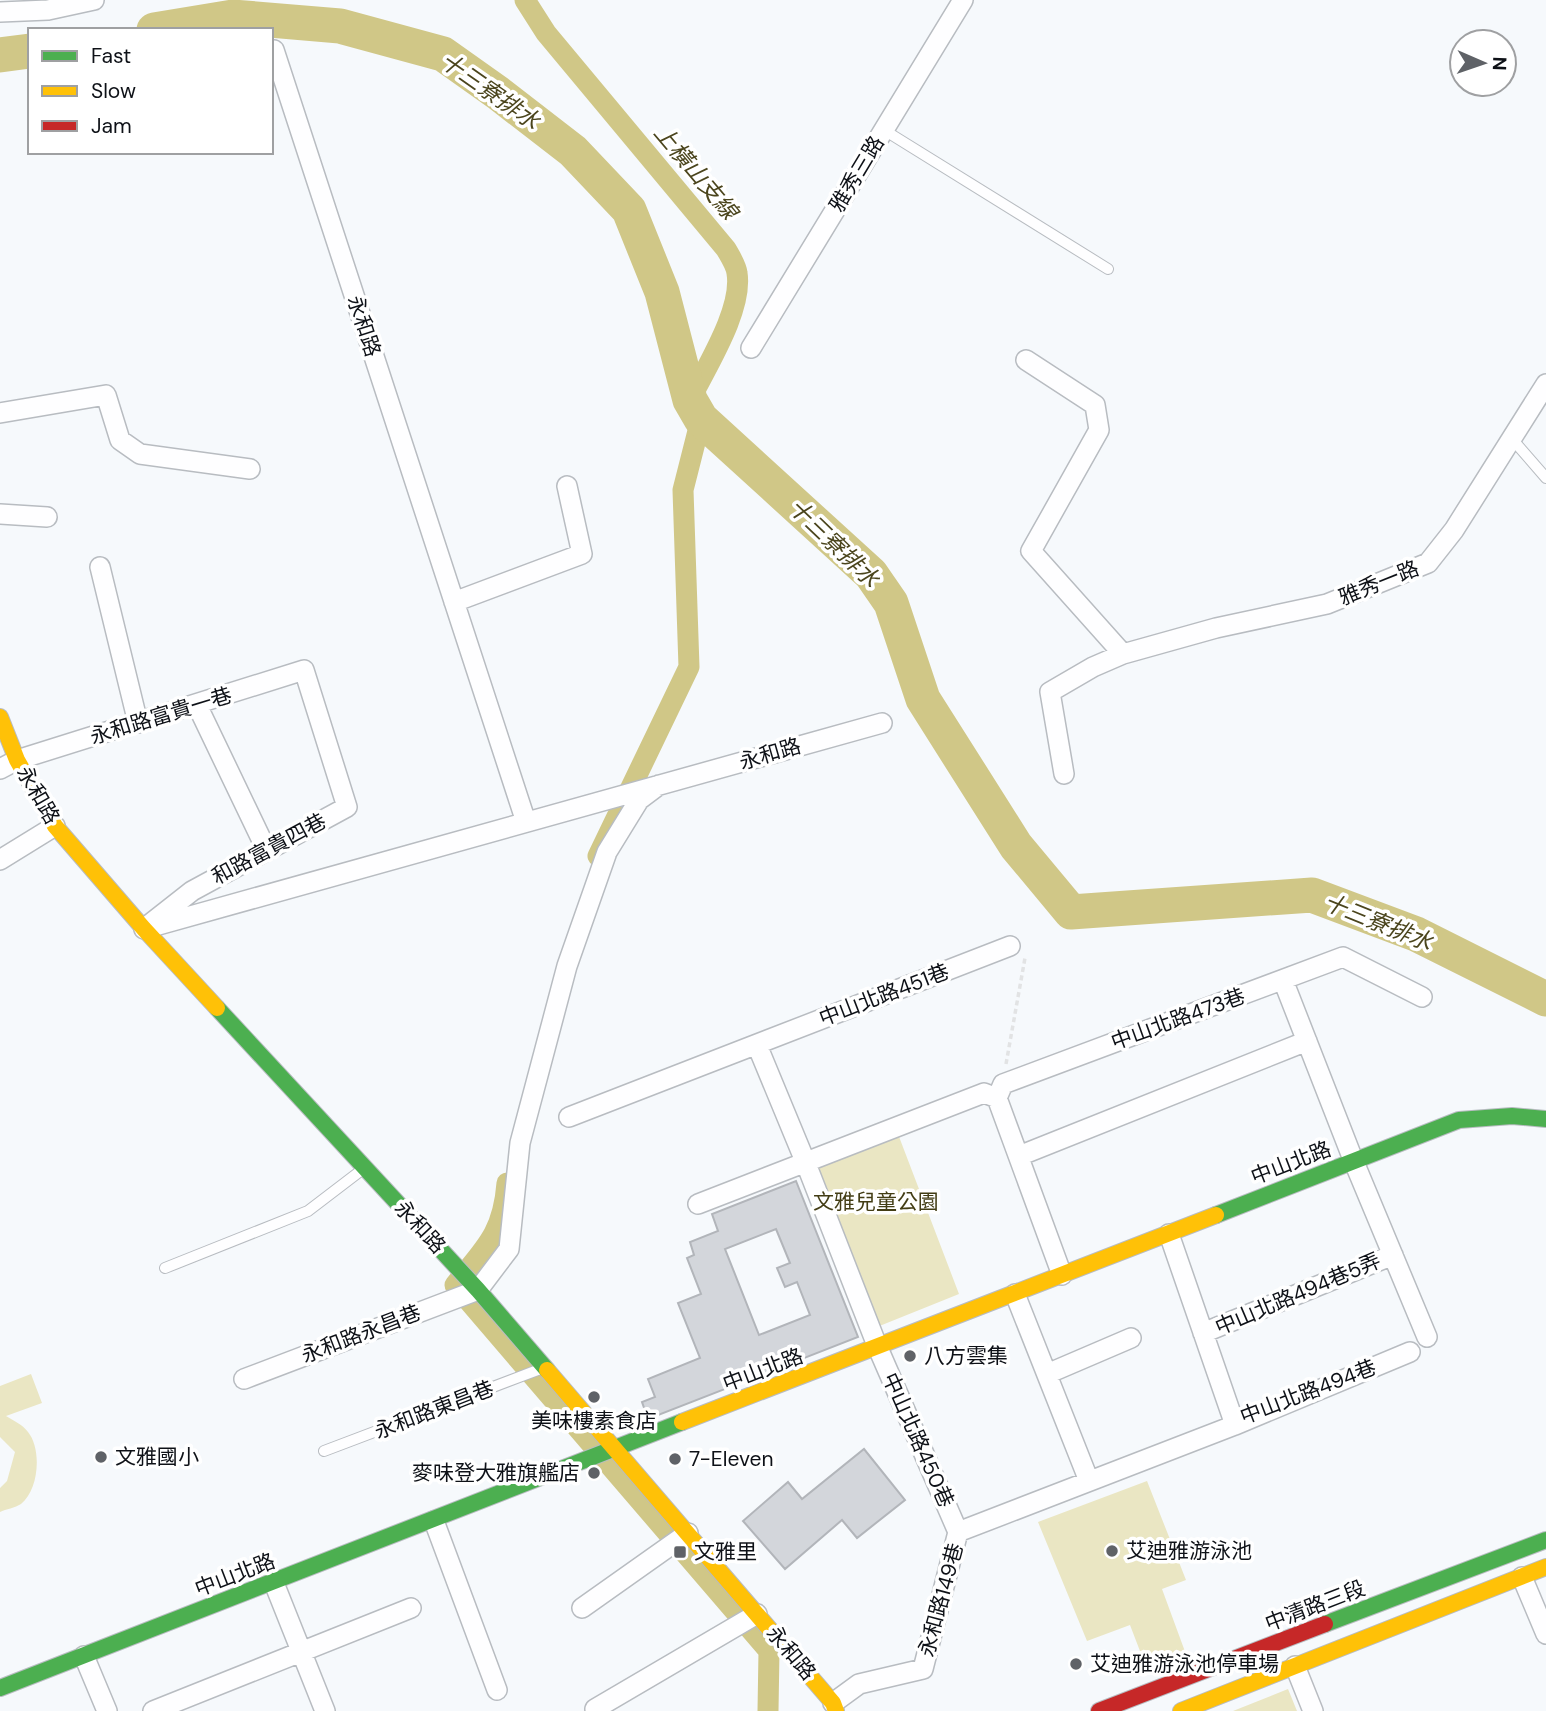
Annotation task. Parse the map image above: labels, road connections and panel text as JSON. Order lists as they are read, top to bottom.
{
  "streets": {
    "main road": ["永和路", "中山北路", "中清路三段"],
    "street": [
      "雅秀三路",
      "雅秀一路",
      "永和路富貴一巷",
      "和路富貴四巷",
      "中山北路451巷",
      "中山北路473巷",
      "中山北路494巷5弄",
      "永和路永昌巷",
      "中山北路494巷",
      "中山北路450巷",
      "永和路149巷"
    ],
    "lane": ["永和路東昌巷"]
  },
  "crossings": [
    ["永和路", "永和路富貴一巷"],
    ["永和路", "和路富貴四巷"],
    ["永和路", "中山北路"],
    ["永和路", "永和路永昌巷"],
    ["永和路", "永和路東昌巷"],
    ["永和路", "永和路149巷"],
    ["永和路富貴一巷", "和路富貴四巷"],
    ["中山北路", "中山北路494巷"],
    ["中山北路", "中山北路450巷"],
    ["中山北路494巷5弄", "中山北路494巷"],
    ["中山北路494巷", "永和路149巷"],
    ["中山北路450巷", "永和路149巷"]
  ],
  "water": ["十三寮排水", "上橫山支線"],
  "parks": ["文雅兒童公園"],
  "places": {
    "other": [
      "八方雲集",
      "美味樓素食店",
      "文雅國小",
      "7-Eleven",
      "麥味登大雅旗艦店",
      "艾迪雅游泳池",
      "艾迪雅游泳池停車場"
    ],
    "transit": ["文雅里"]
  },
  "legend": ["Fast", "Slow", "Jam"],
  "north": "right"
}
